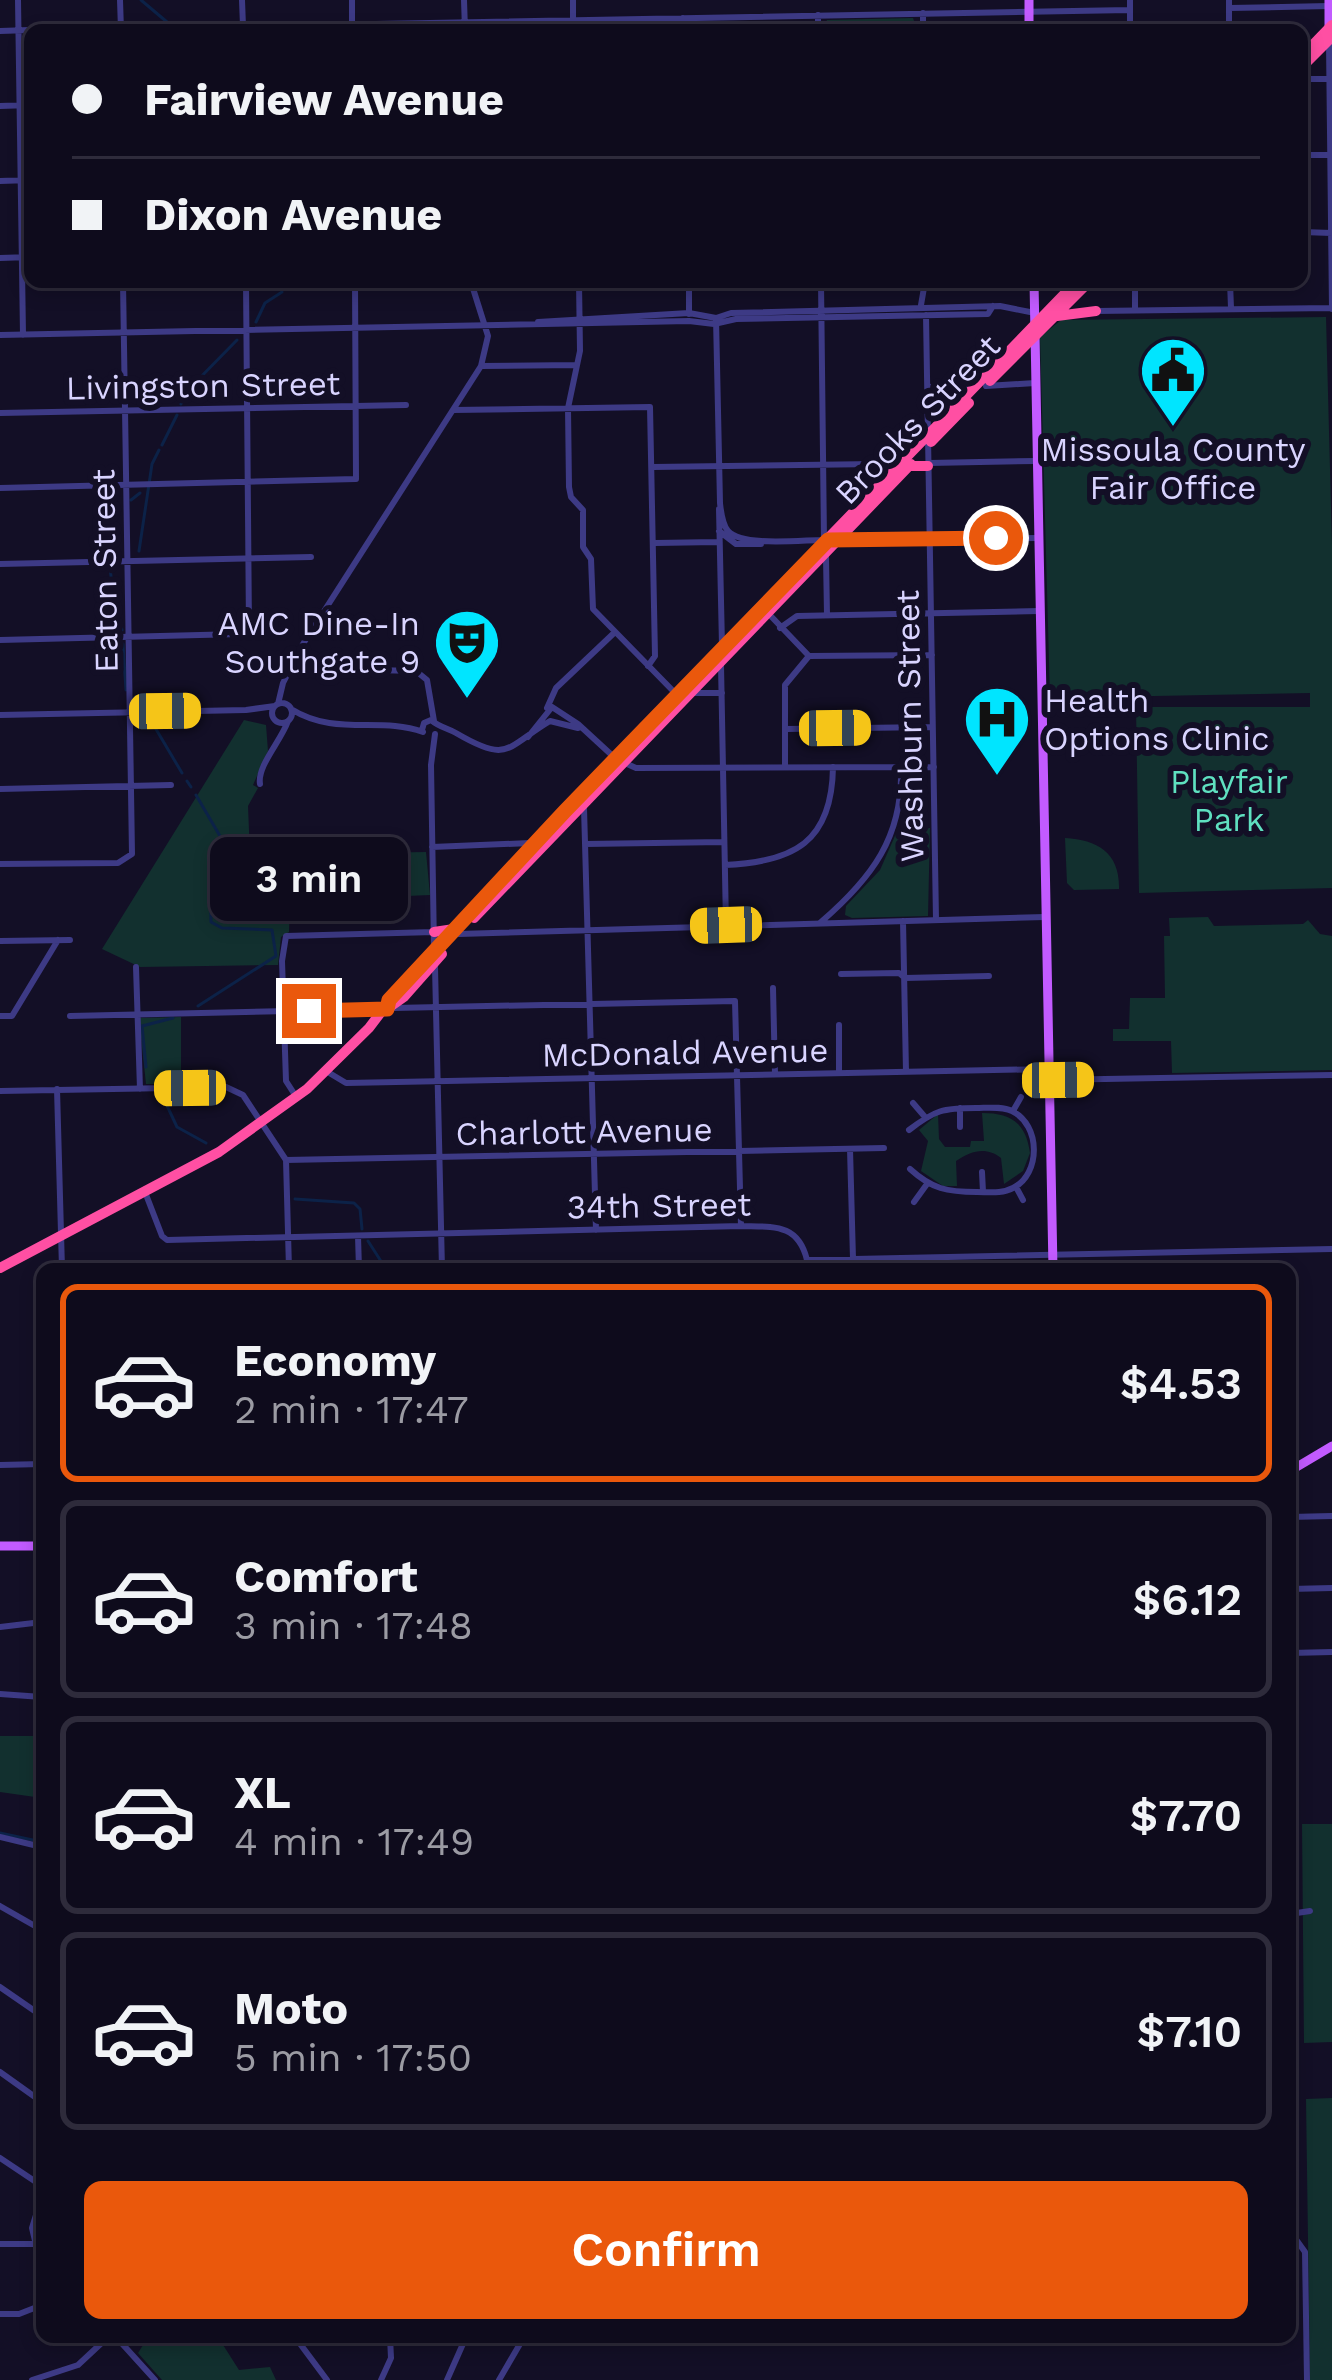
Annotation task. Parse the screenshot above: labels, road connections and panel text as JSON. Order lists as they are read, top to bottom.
{
  "streets": {
    "highway": ["Brooks Street"],
    "street": [
      "Livingston Street",
      "Eaton Street",
      "Washburn Street",
      "McDonald Avenue",
      "Charlott Avenue",
      "34th Street"
    ]
  },
  "crossings": [
    ["Livingston Street", "Eaton Street"],
    ["Brooks Street", "Washburn Street"],
    ["Brooks Street", "McDonald Avenue"],
    ["Brooks Street", "34th Street"]
  ],
  "parks": ["Playfair Park"],
  "places": {
    "public building": ["Missoula County Fair Office"],
    "theatre": ["AMC Dine-In Southgate 9"],
    "hospital": ["Health Options Clinic"]
  },
  "page": {
    "banner": ["Fairview Avenue", "Dixon Avenue"],
    "bubble": "3 min",
    "list": [
      {
        "name": "Economy",
        "note": "2 min · 17:47",
        "value": "$4.53"
      },
      {
        "name": "Comfort",
        "note": "3 min · 17:48",
        "value": "$6.12"
      },
      {
        "name": "XL",
        "note": "4 min · 17:49",
        "value": "$7.70"
      },
      {
        "name": "Moto",
        "note": "5 min · 17:50",
        "value": "$7.10"
      }
    ],
    "buttons": "Confirm"
  }
}
